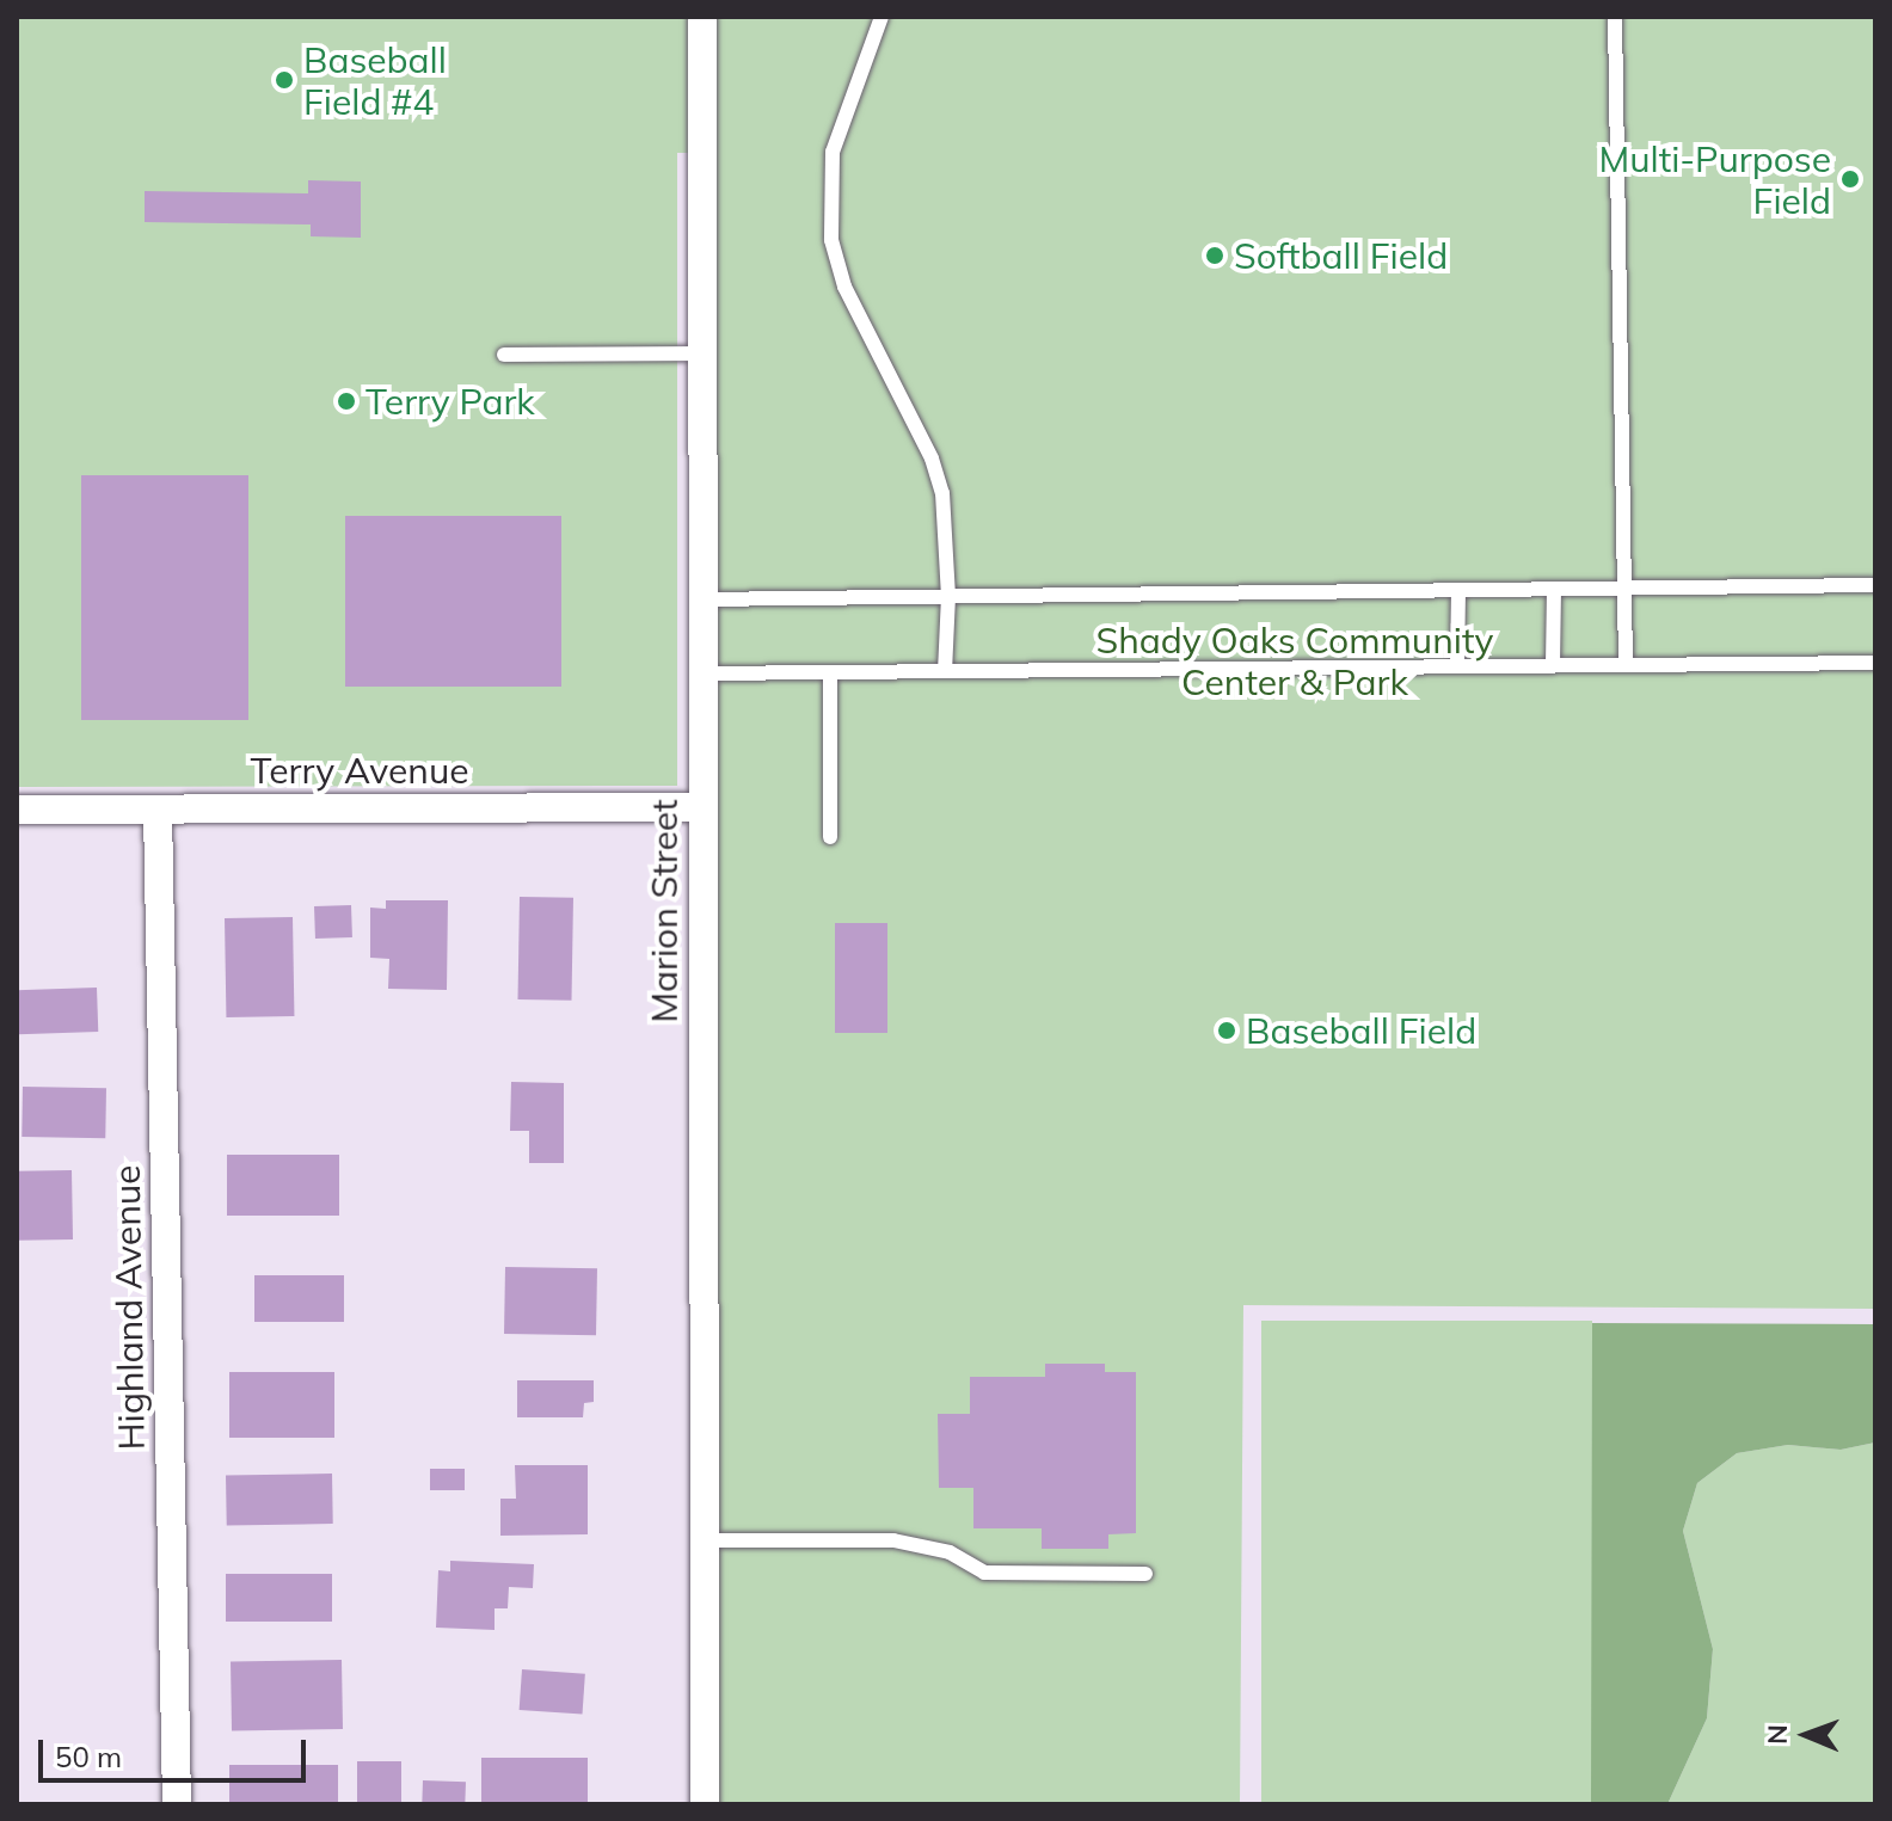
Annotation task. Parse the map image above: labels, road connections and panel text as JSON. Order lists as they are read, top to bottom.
{
  "streets": {
    "street": ["Terry Avenue", "Marion Street", "Highland Avenue"]
  },
  "crossings": [
    ["Terry Avenue", "Marion Street"],
    ["Terry Avenue", "Highland Avenue"]
  ],
  "parks": ["Shady Oaks Community Center & Park"],
  "places": [
    "Baseball Field #4",
    "Multi-Purpose Field",
    "Softball Field",
    "Terry Park",
    "Baseball Field"
  ],
  "scale_bar": "50 m",
  "north": "left"
}
